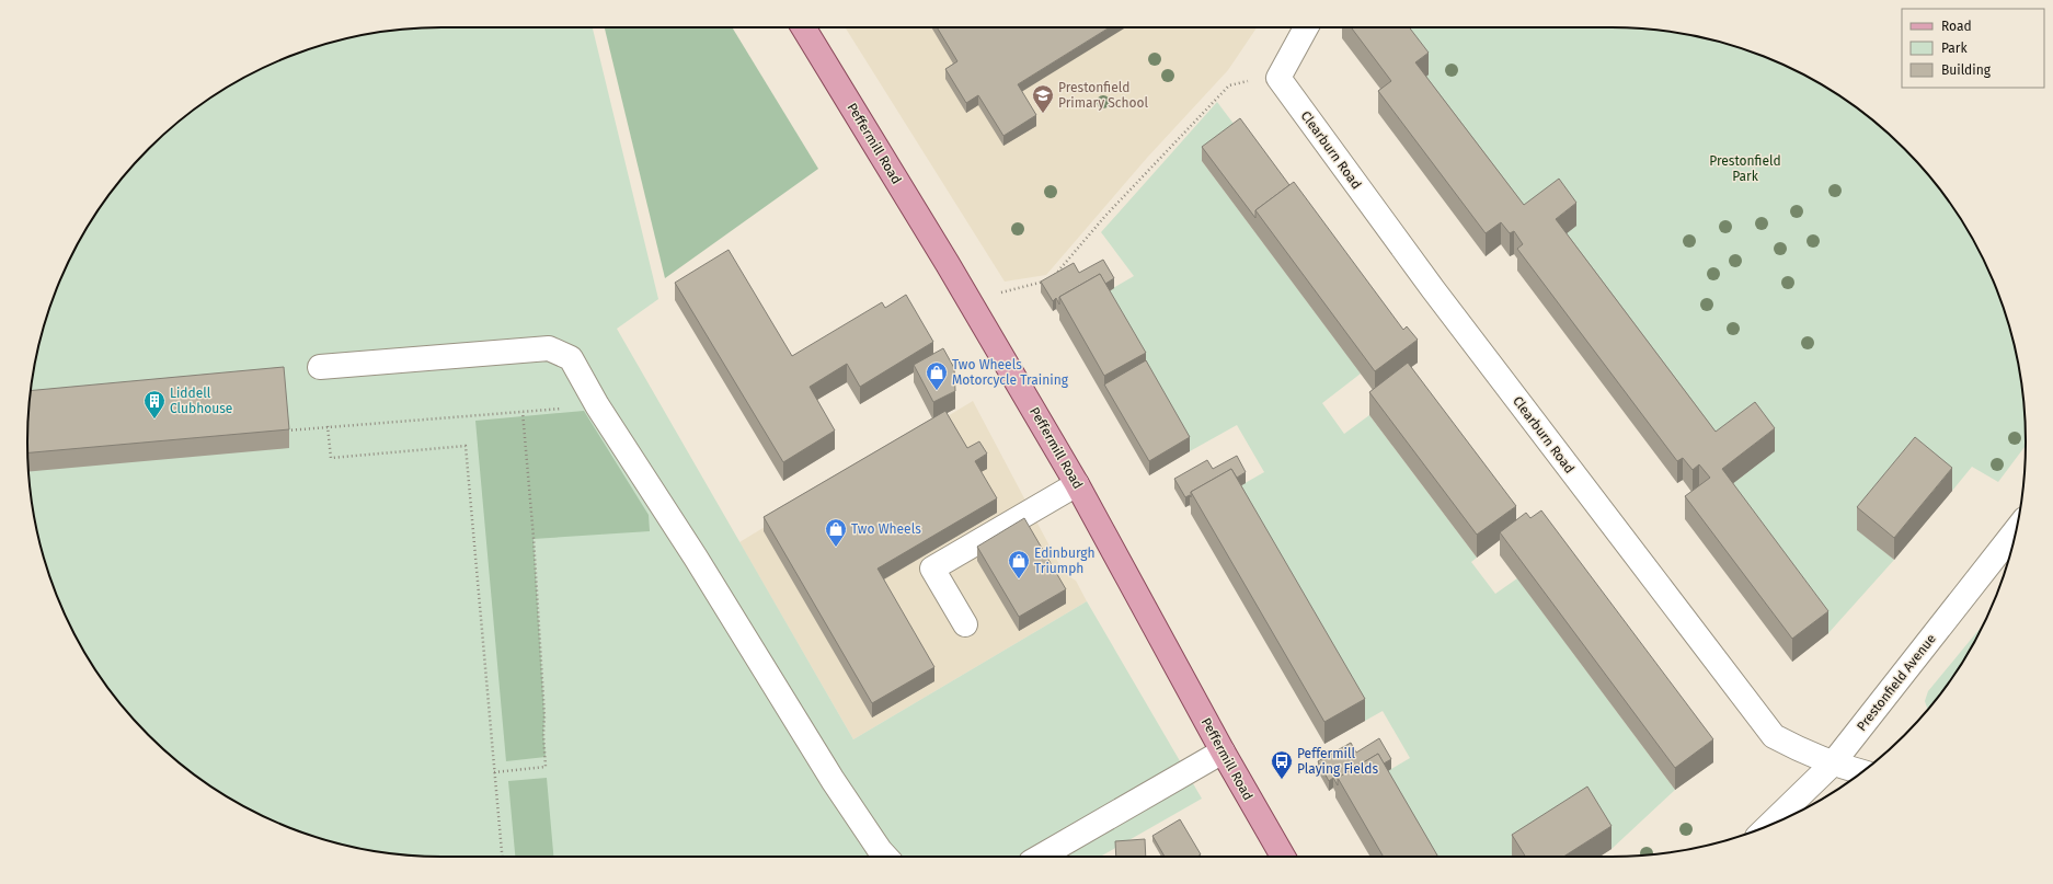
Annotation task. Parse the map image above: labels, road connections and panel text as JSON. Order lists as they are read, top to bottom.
{
  "streets": {
    "main road": ["Peffermill Road"],
    "street": ["Clearburn Road", "Prestonfield Avenue"]
  },
  "crossings": [
    ["Clearburn Road", "Prestonfield Avenue"]
  ],
  "parks": ["Prestonfield Park"],
  "places": {
    "school or university": ["Prestonfield Primary School"],
    "shop": ["Two Wheels Motorcycle Training", "Two Wheels", "Edinburgh Triumph"],
    "building": ["Liddell Clubhouse"],
    "bus stop": ["Peffermill Playing Fields"]
  },
  "legend": ["Road", "Park", "Building"]
}
